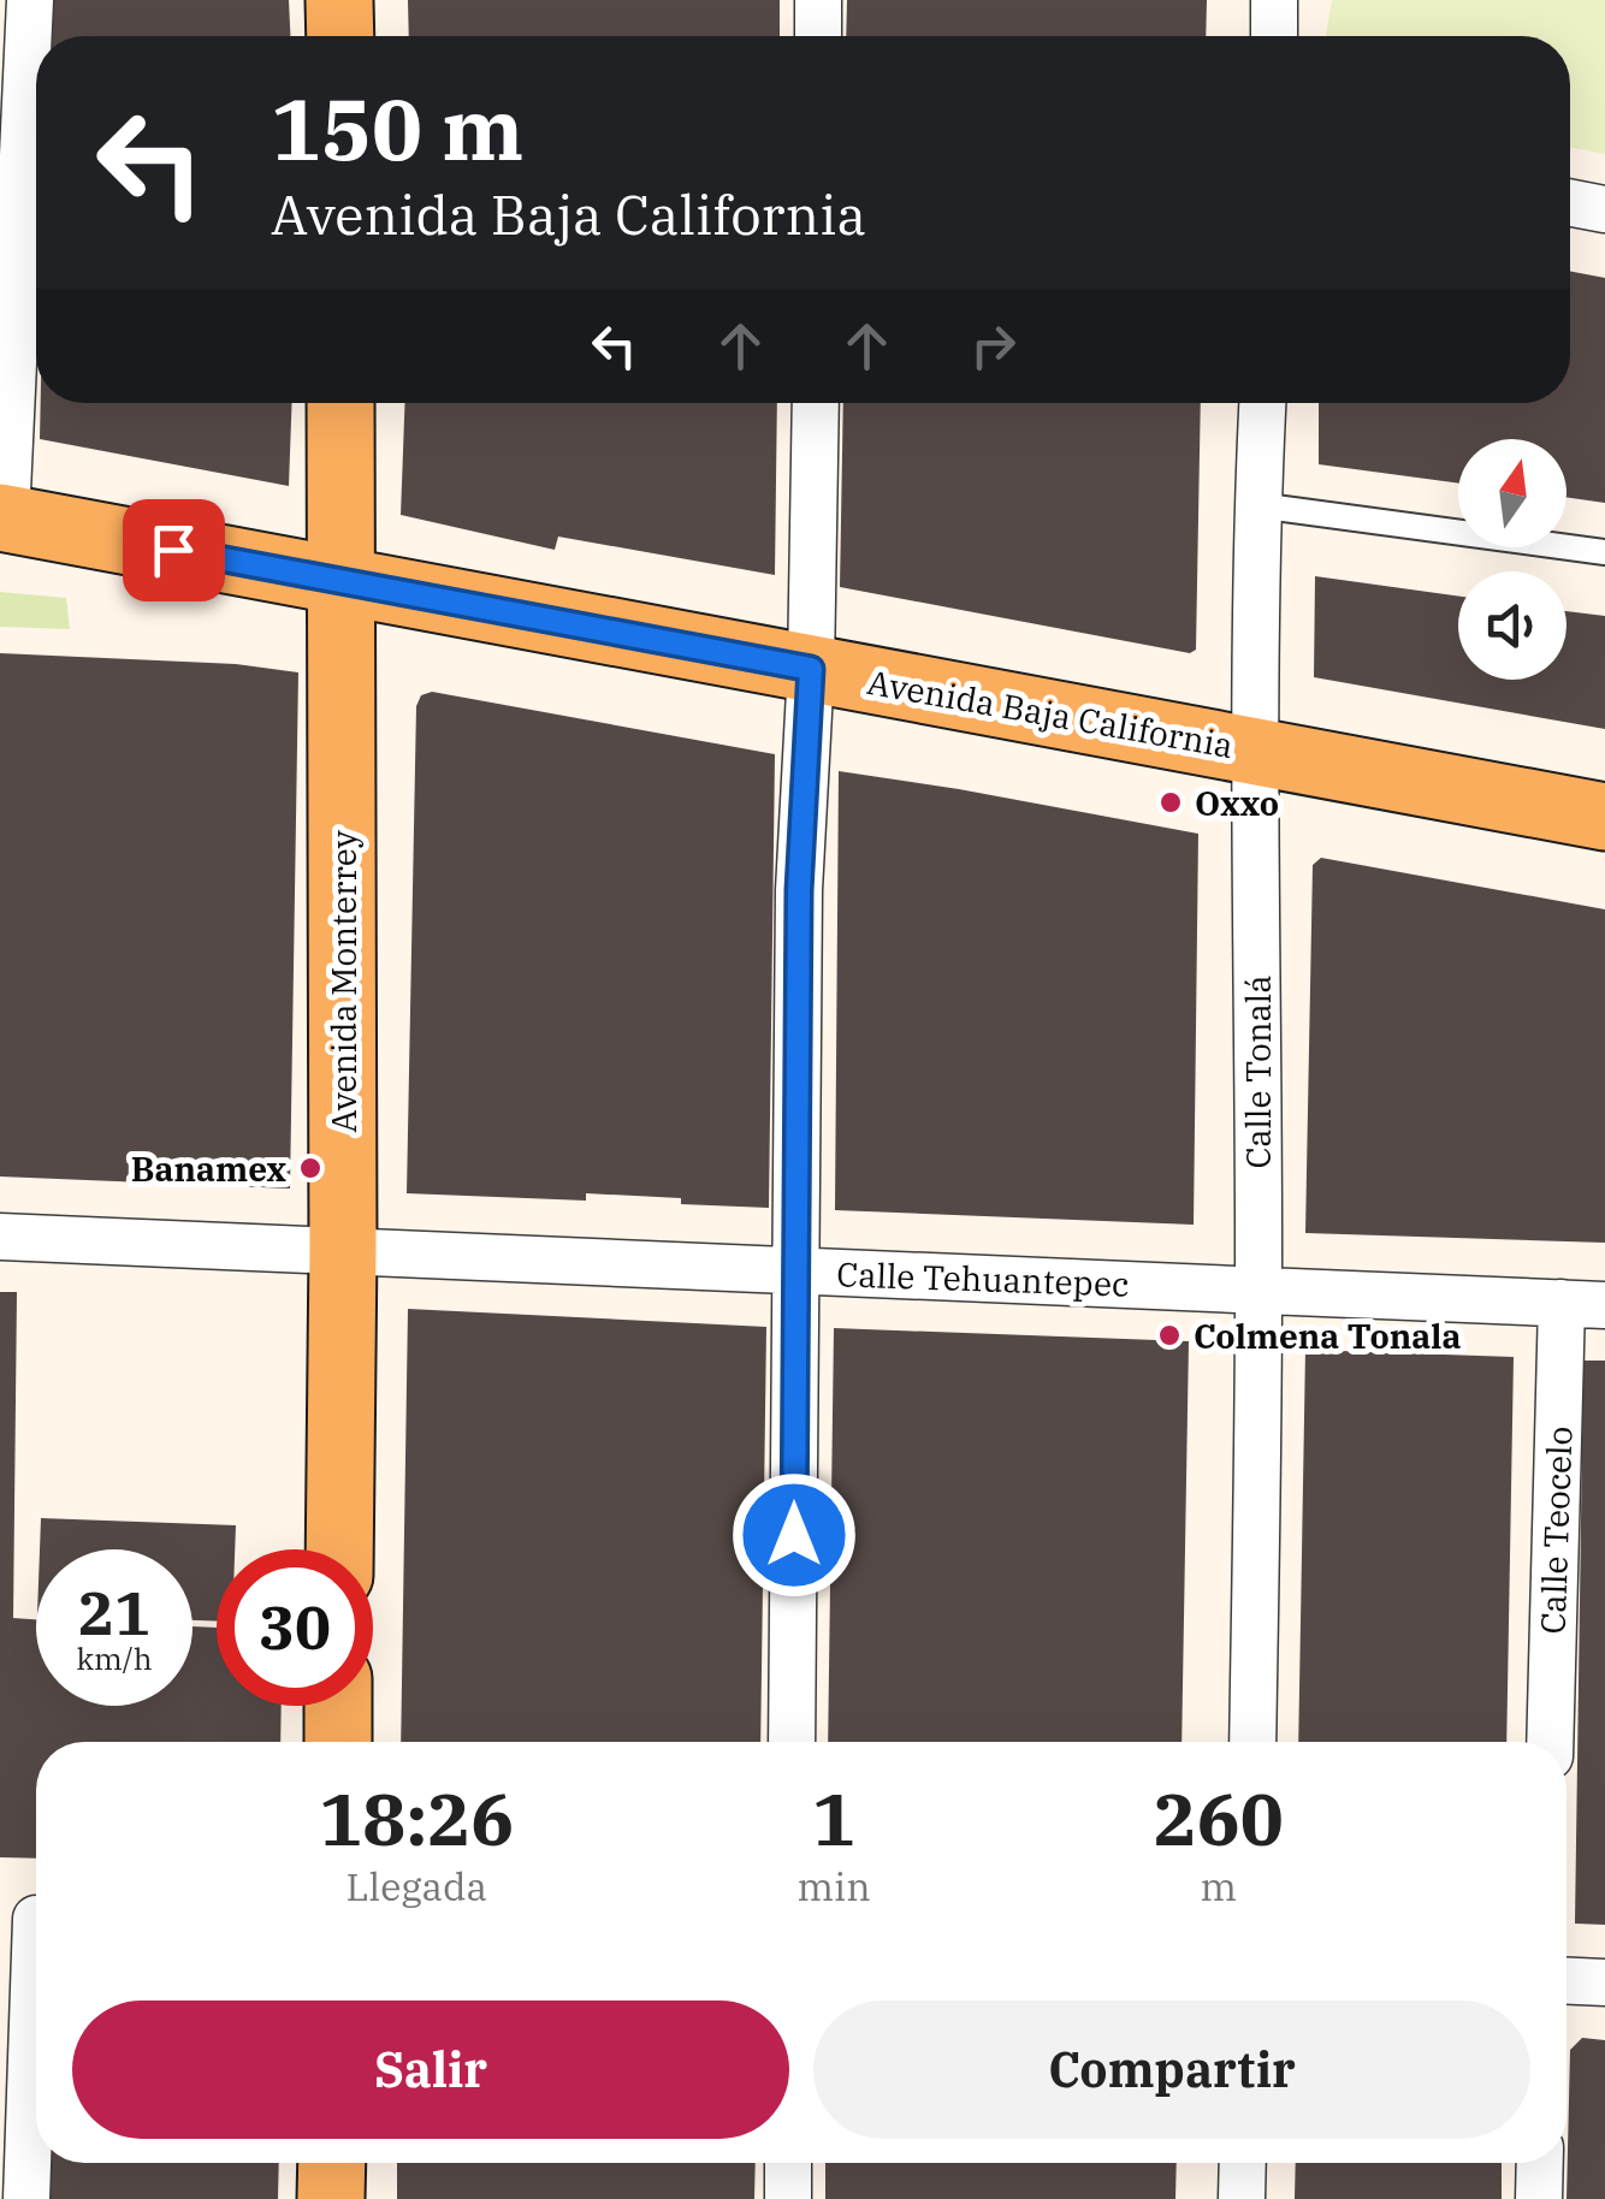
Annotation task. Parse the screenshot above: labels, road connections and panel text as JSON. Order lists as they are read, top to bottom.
{
  "streets": {
    "main road": ["Avenida Baja California", "Avenida Monterrey"],
    "street": ["Calle Tonalá", "Calle Tehuantepec", "Calle Teocelo"]
  },
  "crossings": [
    ["Avenida Baja California", "Avenida Monterrey"],
    ["Avenida Baja California", "Calle Tonalá"],
    ["Avenida Monterrey", "Calle Tehuantepec"],
    ["Calle Tonalá", "Calle Tehuantepec"],
    ["Calle Tehuantepec", "Calle Teocelo"]
  ],
  "places": ["Oxxo", "Banamex", "Colmena Tonala"],
  "north": "top",
  "page": {
    "turn": ["150 m", "Avenida Baja California"],
    "speed": "21 km/h",
    "limit": "30",
    "eta": [
      "18:26",
      "Llegada",
      "1",
      "min",
      "260",
      "m"
    ],
    "buttons": ["Salir", "Compartir"]
  }
}
